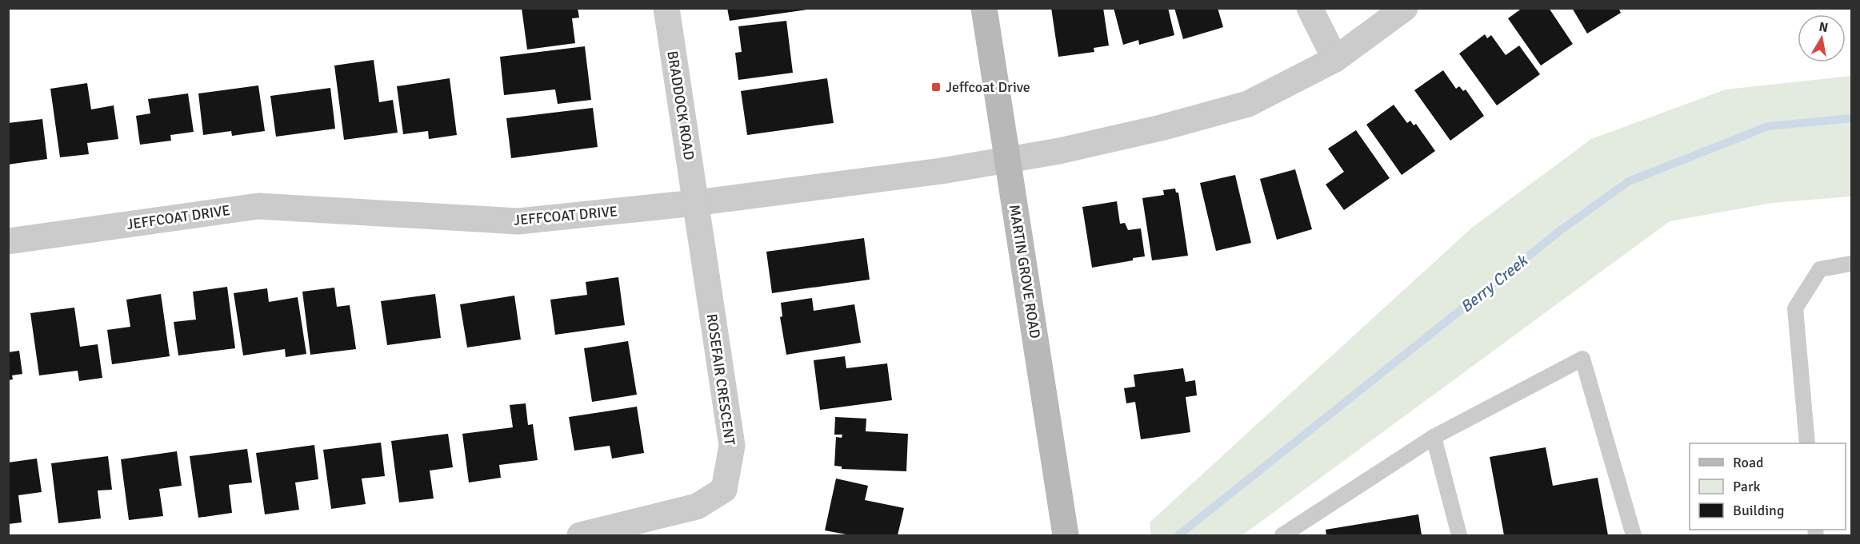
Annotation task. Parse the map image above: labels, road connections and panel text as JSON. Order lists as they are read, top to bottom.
{
  "streets": {
    "main road": ["MARTIN GROVE ROAD"],
    "street": ["BRADDOCK ROAD", "JEFFCOAT DRIVE", "ROSEFAIR CRESCENT"]
  },
  "crossings": [
    ["BRADDOCK ROAD", "JEFFCOAT DRIVE"],
    ["BRADDOCK ROAD", "ROSEFAIR CRESCENT"],
    ["JEFFCOAT DRIVE", "MARTIN GROVE ROAD"],
    ["JEFFCOAT DRIVE", "ROSEFAIR CRESCENT"]
  ],
  "water": ["Berry Creek"],
  "places": {
    "transit": ["Jeffcoat Drive"]
  },
  "legend": ["Road", "Park", "Building"],
  "north": "top"
}
